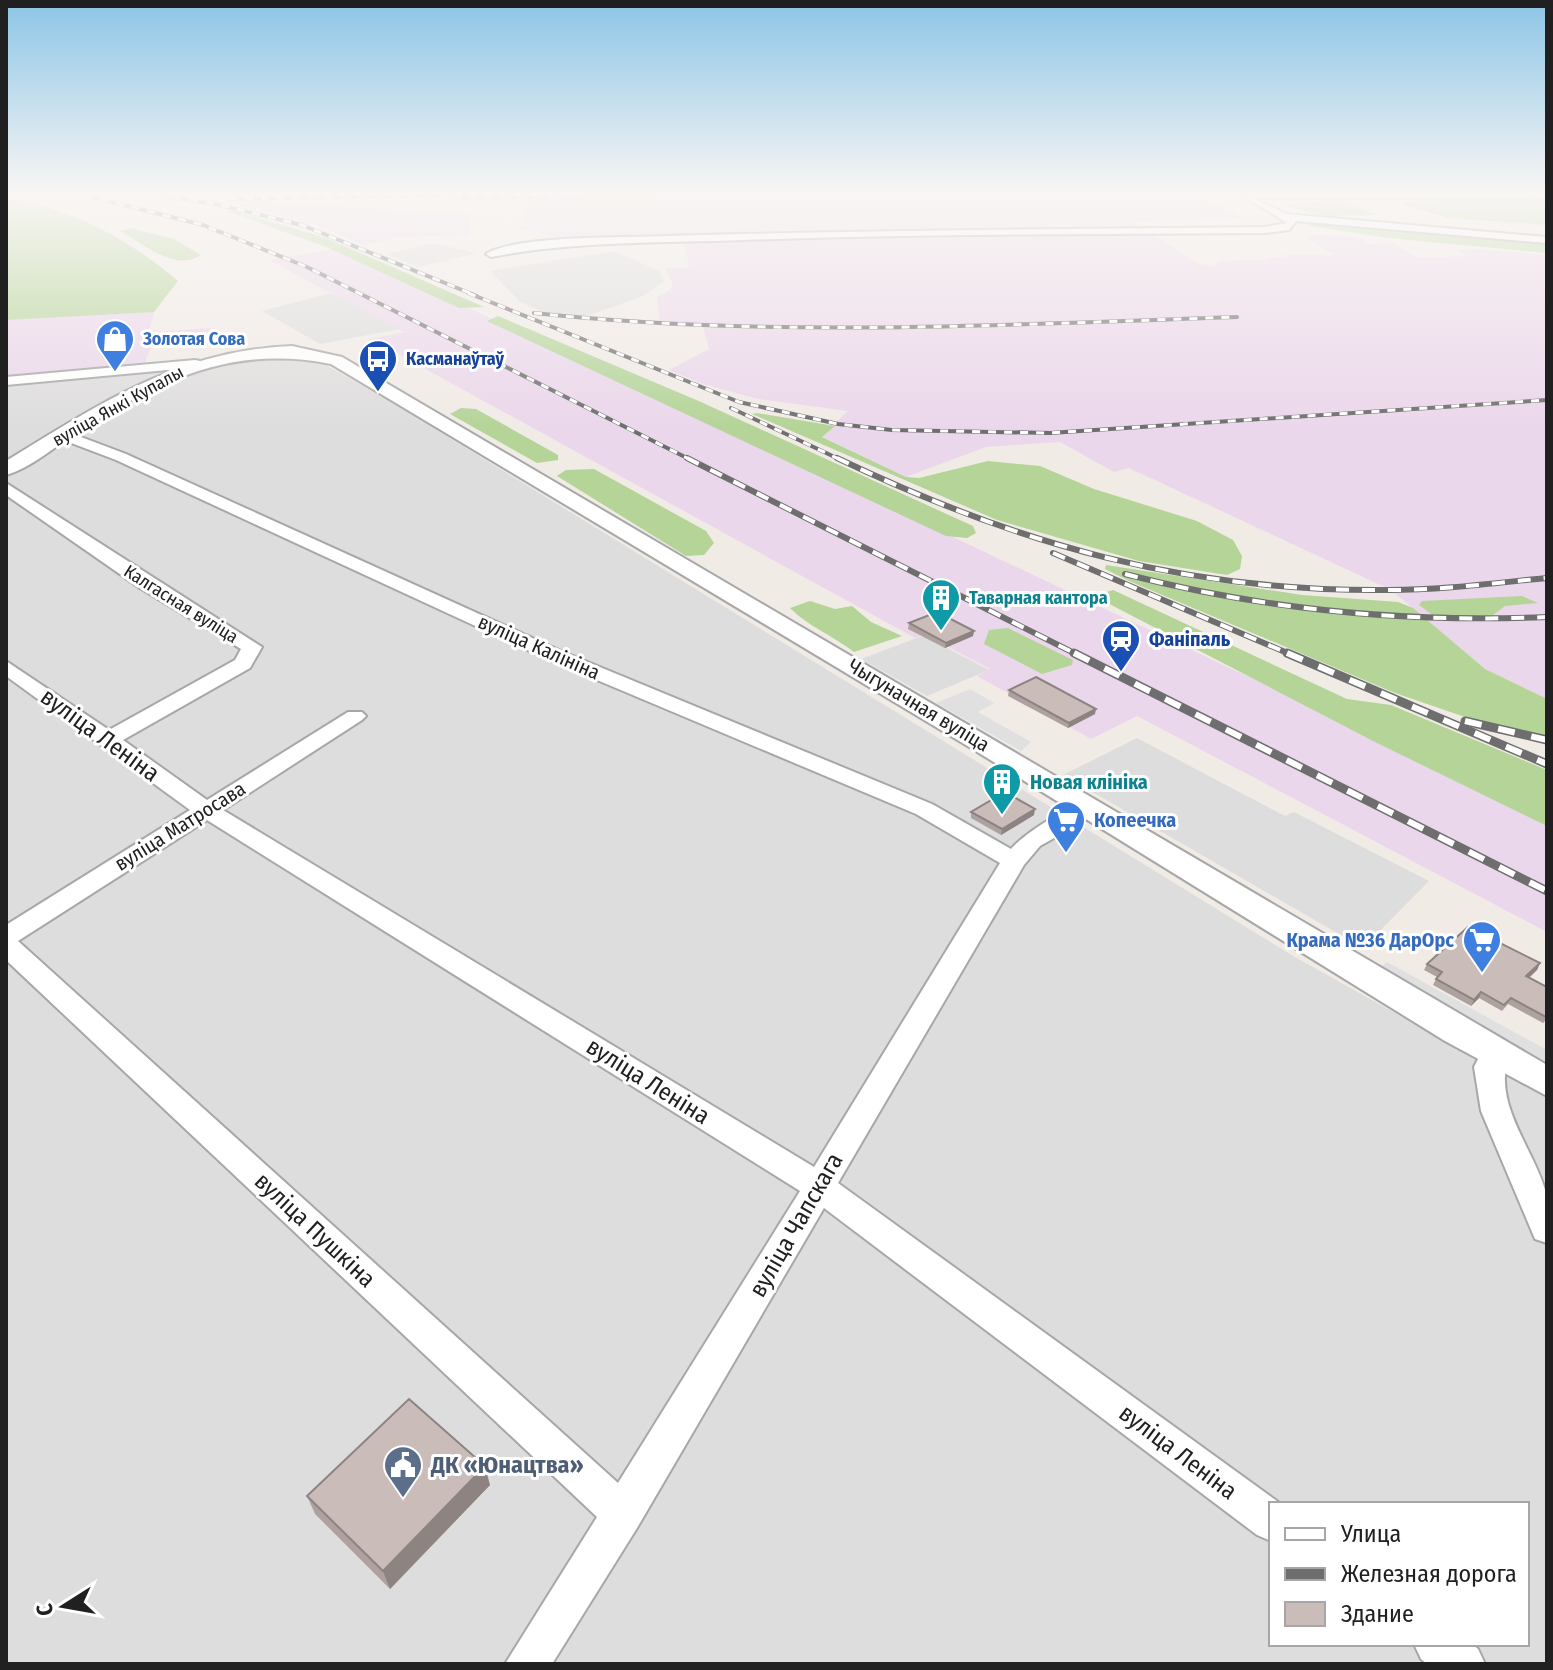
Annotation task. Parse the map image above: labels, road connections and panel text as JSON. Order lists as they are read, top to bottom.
{
  "streets": {
    "street": [
      "вуліца Янкі Купалы",
      "Калгасная вуліца",
      "вуліца Калініна",
      "Чыгуначная вуліца",
      "вуліца Леніна",
      "вуліца Матросава",
      "вуліца Чапскага",
      "вуліца Пушкіна"
    ]
  },
  "crossings": [
    ["вуліца Янкі Купалы", "вуліца Калініна"],
    ["вуліца Янкі Купалы", "Чыгуначная вуліца"],
    ["Калгасная вуліца", "вуліца Леніна"],
    ["вуліца Калініна", "вуліца Чапскага"],
    ["Чыгуначная вуліца", "вуліца Чапскага"],
    ["вуліца Леніна", "вуліца Матросава"],
    ["вуліца Леніна", "вуліца Чапскага"],
    ["вуліца Чапскага", "вуліца Пушкіна"]
  ],
  "places": {
    "shop": ["Золотая Сова"],
    "bus stop": ["Касманаўтаў"],
    "building": ["Таварная кантора", "Новая клініка"],
    "station": ["Фаніпаль"],
    "supermarket": ["Копеечка", "Крама №36 ДарОрс"],
    "public building": ["ДК «Юнацтва»"]
  },
  "legend": ["Улица", "Железная дорога", "Здание"],
  "north": "left"
}
